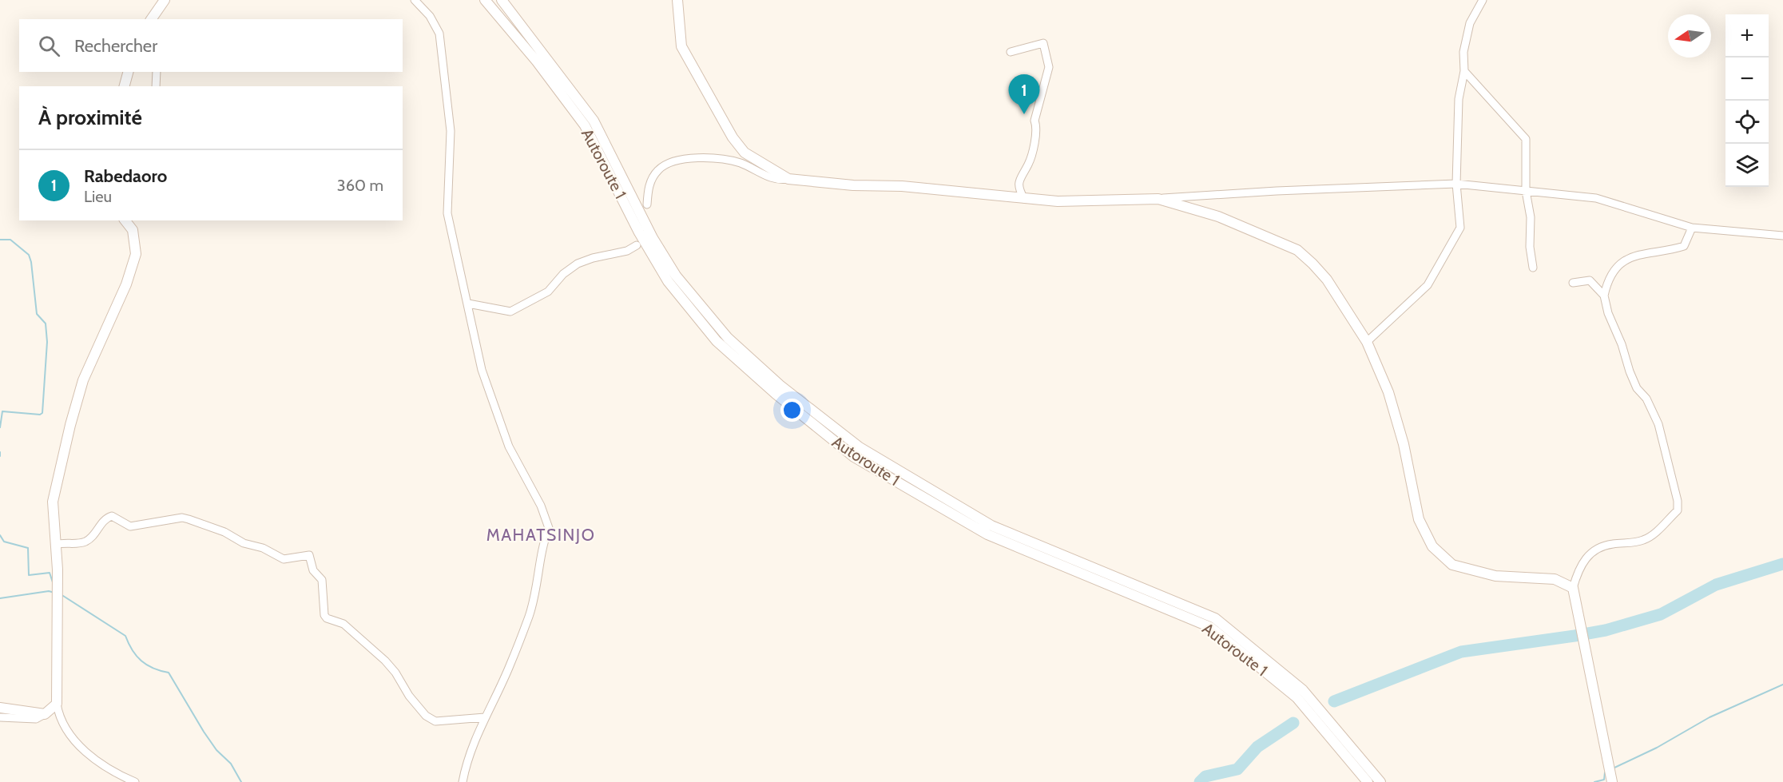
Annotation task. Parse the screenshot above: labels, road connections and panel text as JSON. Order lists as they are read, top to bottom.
{
  "streets": {
    "main road": ["Autoroute 1"]
  },
  "districts": ["MAHATSINJO"],
  "north": "left",
  "page": {
    "map_buttons": ["+", "−"],
    "search": "Rechercher",
    "pins": "1",
    "heading": "À proximité",
    "list": [
      {
        "mark": "1",
        "name": "Rabedaoro",
        "note": "Lieu",
        "value": "360 m"
      }
    ]
  }
}
